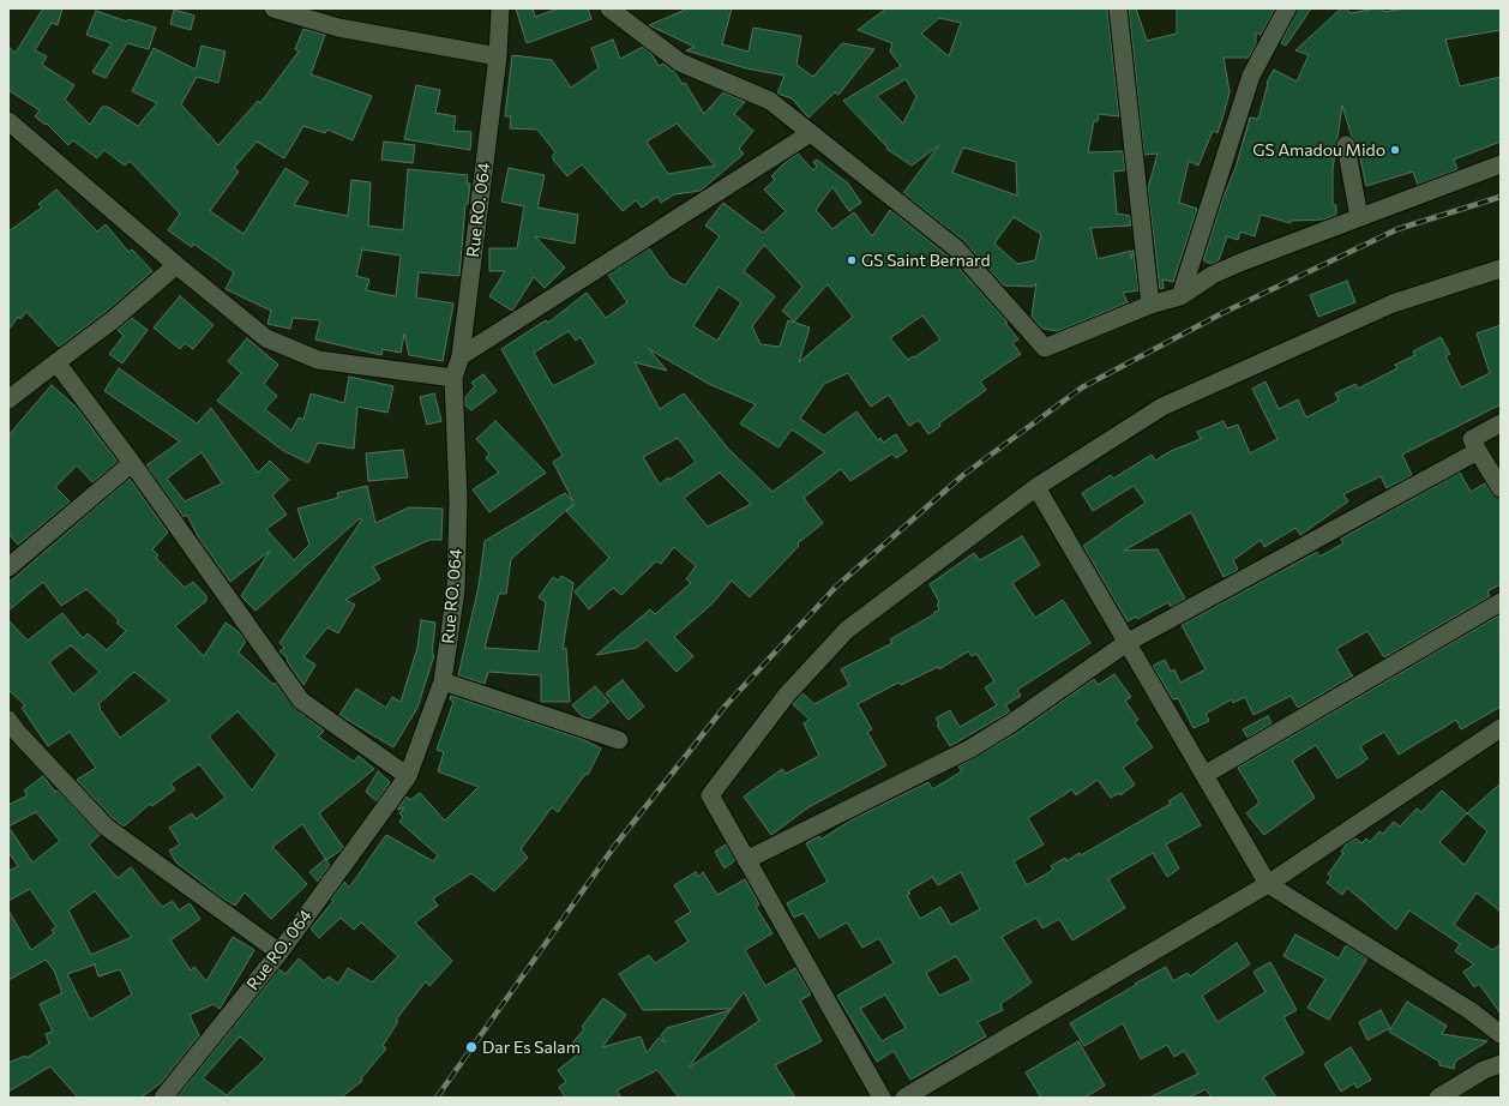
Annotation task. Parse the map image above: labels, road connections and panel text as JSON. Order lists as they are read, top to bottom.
{
  "streets": {
    "street": ["Rue RO. 064"]
  },
  "places": ["GS Amadou Mido", "GS Saint Bernard", "Dar Es Salam"]
}
